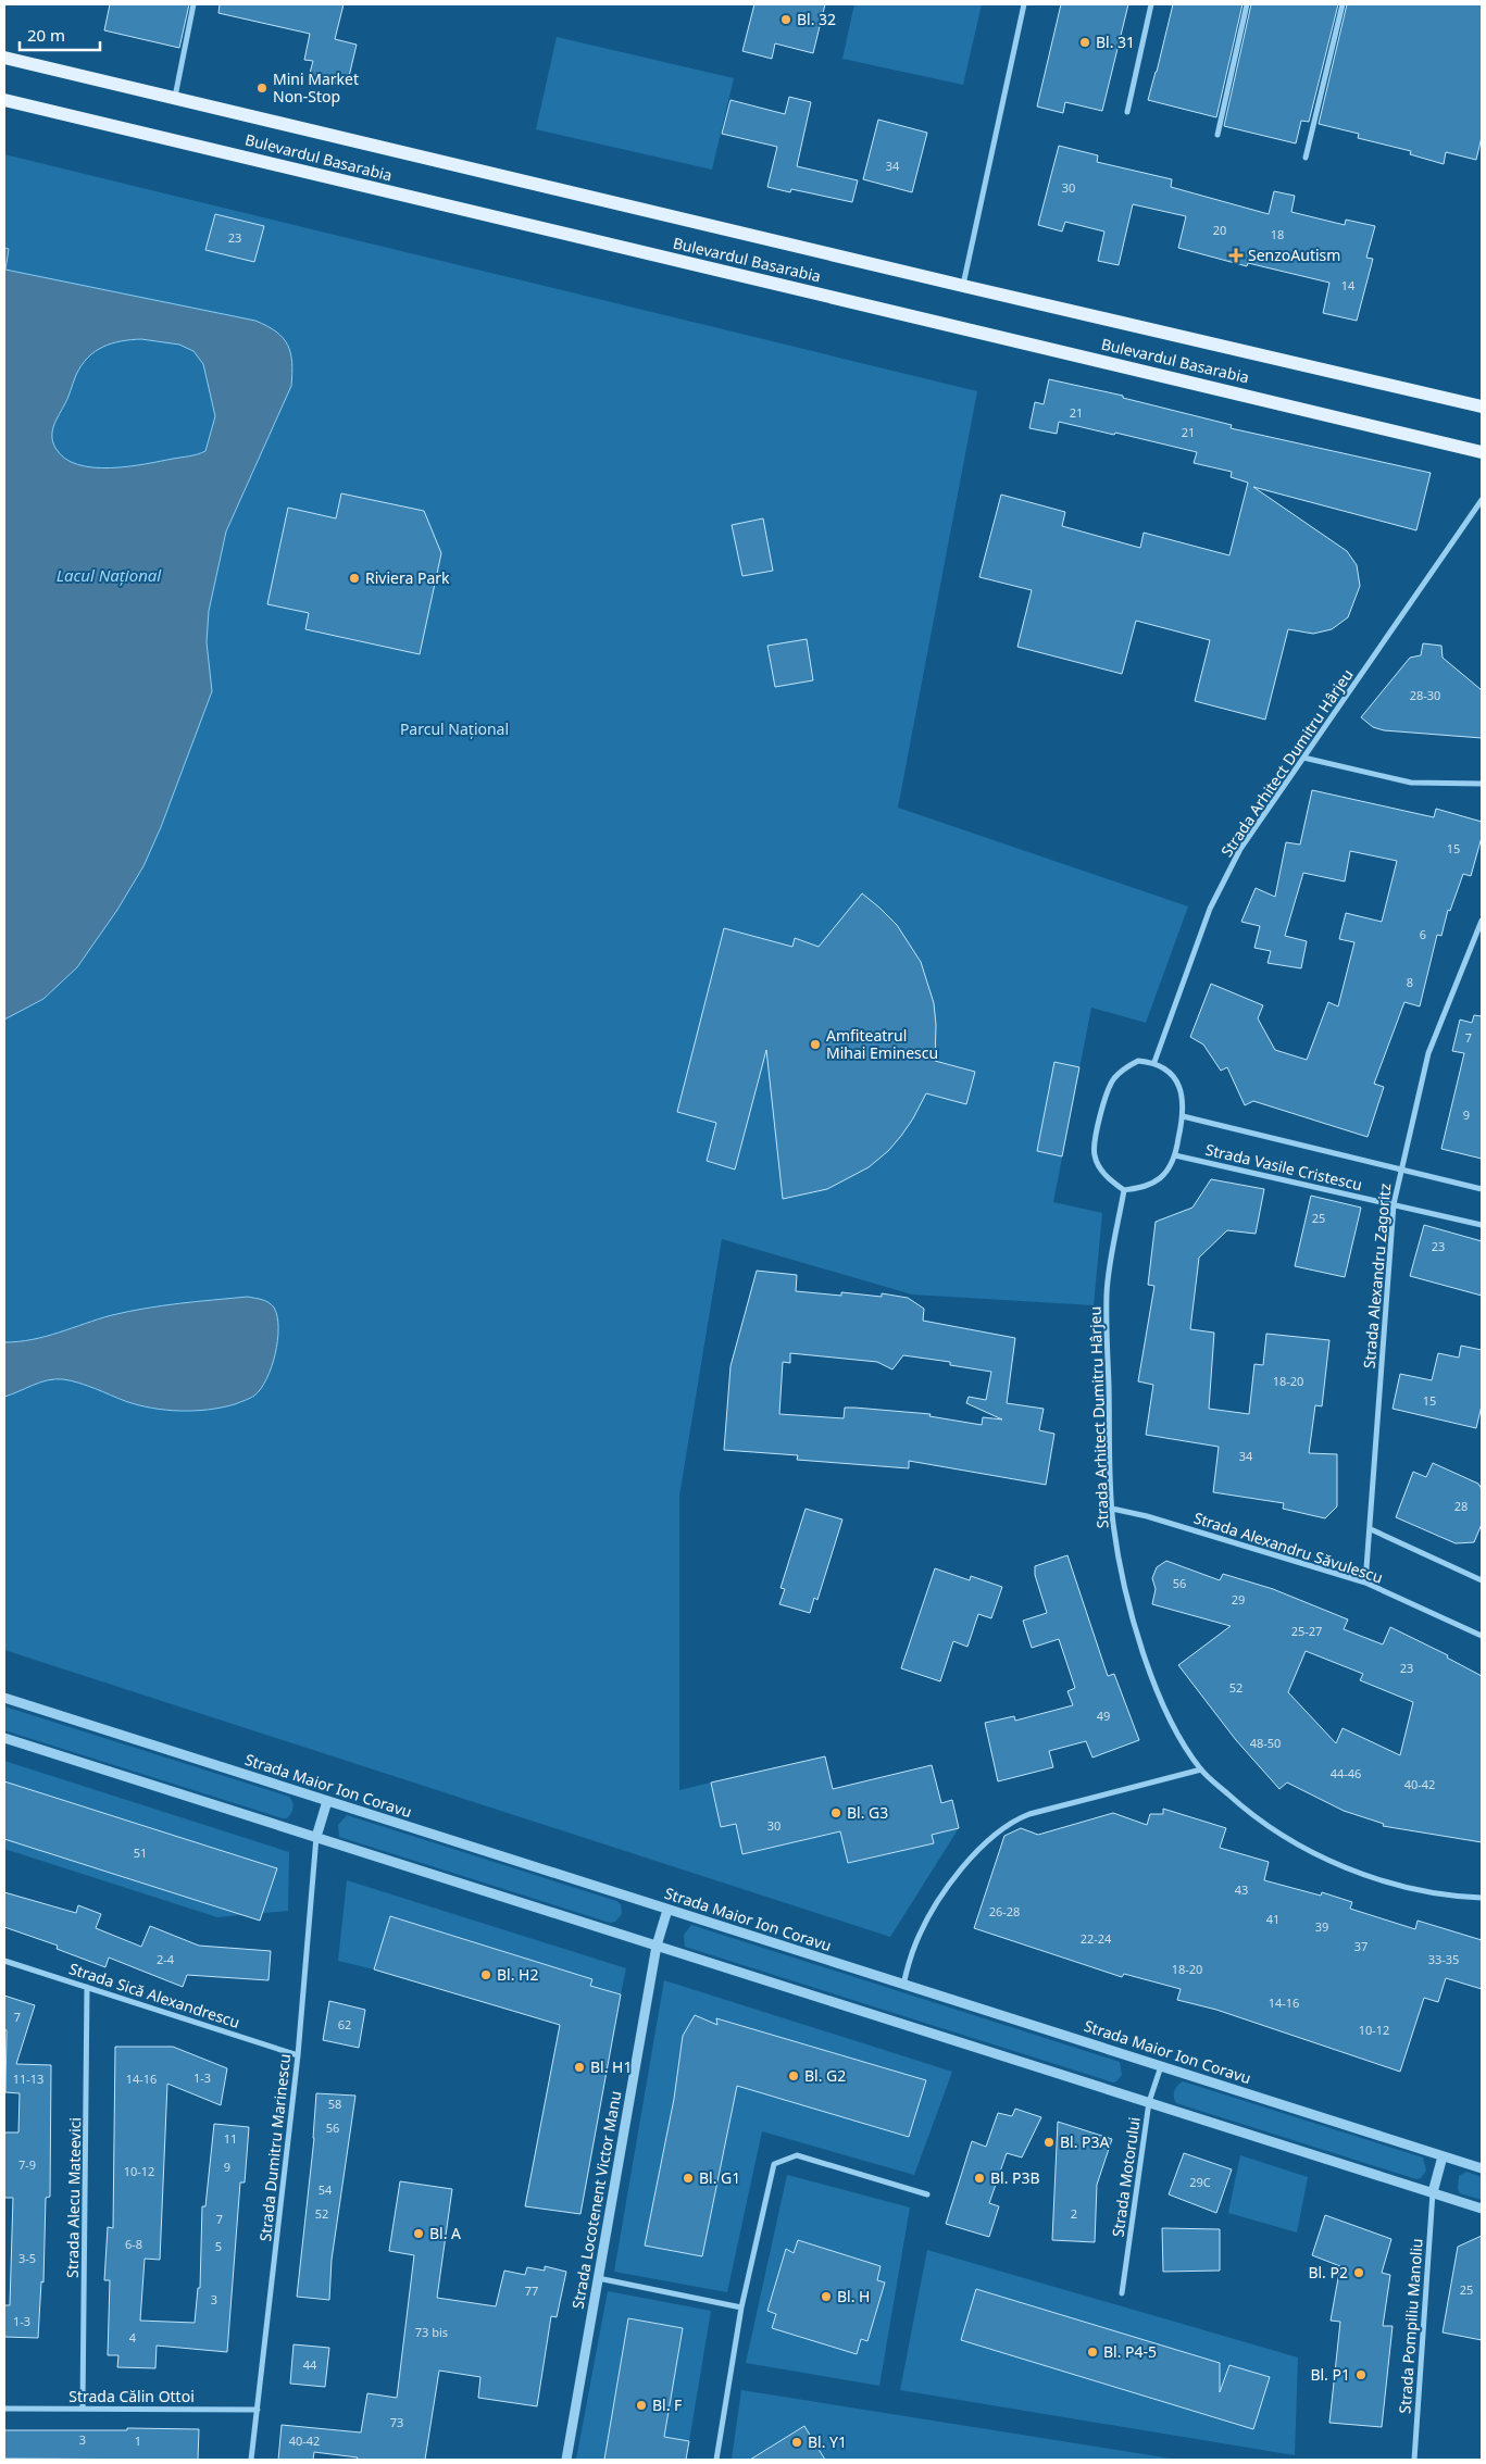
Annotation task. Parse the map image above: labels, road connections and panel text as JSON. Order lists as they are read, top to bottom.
{
  "streets": {
    "main road": ["Bulevardul Basarabia"],
    "street": [
      "Strada Arhitect Dumitru Hârjeu",
      "Strada Vasile Cristescu",
      "Strada Alexandru Zagoritz",
      "Strada Alexandru Săvulescu",
      "Strada Maior Ion Coravu",
      "Strada Sică Alexandrescu",
      "Strada Dumitru Marinescu",
      "Strada Motorului",
      "Strada Alecu Mateevici",
      "Strada Locotenent Victor Manu",
      "Strada Pompiliu Manoliu",
      "Strada Călin Ottoi"
    ]
  },
  "crossings": [
    ["Strada Arhitect Dumitru Hârjeu", "Strada Vasile Cristescu"],
    ["Strada Arhitect Dumitru Hârjeu", "Strada Alexandru Săvulescu"],
    ["Strada Vasile Cristescu", "Strada Alexandru Zagoritz"],
    ["Strada Alexandru Zagoritz", "Strada Alexandru Săvulescu"],
    ["Strada Maior Ion Coravu", "Strada Motorului"],
    ["Strada Maior Ion Coravu", "Strada Locotenent Victor Manu"],
    ["Strada Sică Alexandrescu", "Strada Dumitru Marinescu"],
    ["Strada Sică Alexandrescu", "Strada Alecu Mateevici"],
    ["Strada Dumitru Marinescu", "Strada Călin Ottoi"],
    ["Strada Alecu Mateevici", "Strada Călin Ottoi"]
  ],
  "water": ["Lacul Național"],
  "parks": ["Parcul Național"],
  "places": {
    "other": [
      "Bl. 32",
      "Bl. 31",
      "Mini Market Non-Stop",
      "Riviera Park",
      "Amfiteatrul Mihai Eminescu",
      "Bl. G3",
      "Bl. H2",
      "Bl. H1",
      "Bl. G2",
      "Bl. P3A",
      "Bl. G1",
      "Bl. P3B",
      "Bl. A",
      "Bl. P2",
      "Bl. H",
      "Bl. P4-5",
      "Bl. P1",
      "Bl. F",
      "Bl. Y1"
    ],
    "health": ["SenzoAutism"]
  },
  "house_numbers": [
    "34",
    "30",
    "20",
    "18",
    "23",
    "14",
    "21",
    "21",
    "28-30",
    "15",
    "6",
    "8",
    "7",
    "9",
    "25",
    "23",
    "18-20",
    "15",
    "34",
    "28",
    "56",
    "29",
    "25-27",
    "23",
    "52",
    "49",
    "48-50",
    "44-46",
    "40-42",
    "30",
    "51",
    "43",
    "26-28",
    "41",
    "39",
    "22-24",
    "37",
    "2-4",
    "33-35",
    "18-20",
    "14-16",
    "7",
    "62",
    "10-12",
    "1-3",
    "11-13",
    "14-16",
    "58",
    "56",
    "11",
    "7-9",
    "9",
    "10-12",
    "29C",
    "54",
    "52",
    "2",
    "7",
    "6-8",
    "5",
    "3-5",
    "25",
    "77",
    "3",
    "1-3",
    "73 bis",
    "4",
    "44",
    "73",
    "3",
    "1",
    "40-42"
  ],
  "scale_bar": "20 m"
}
